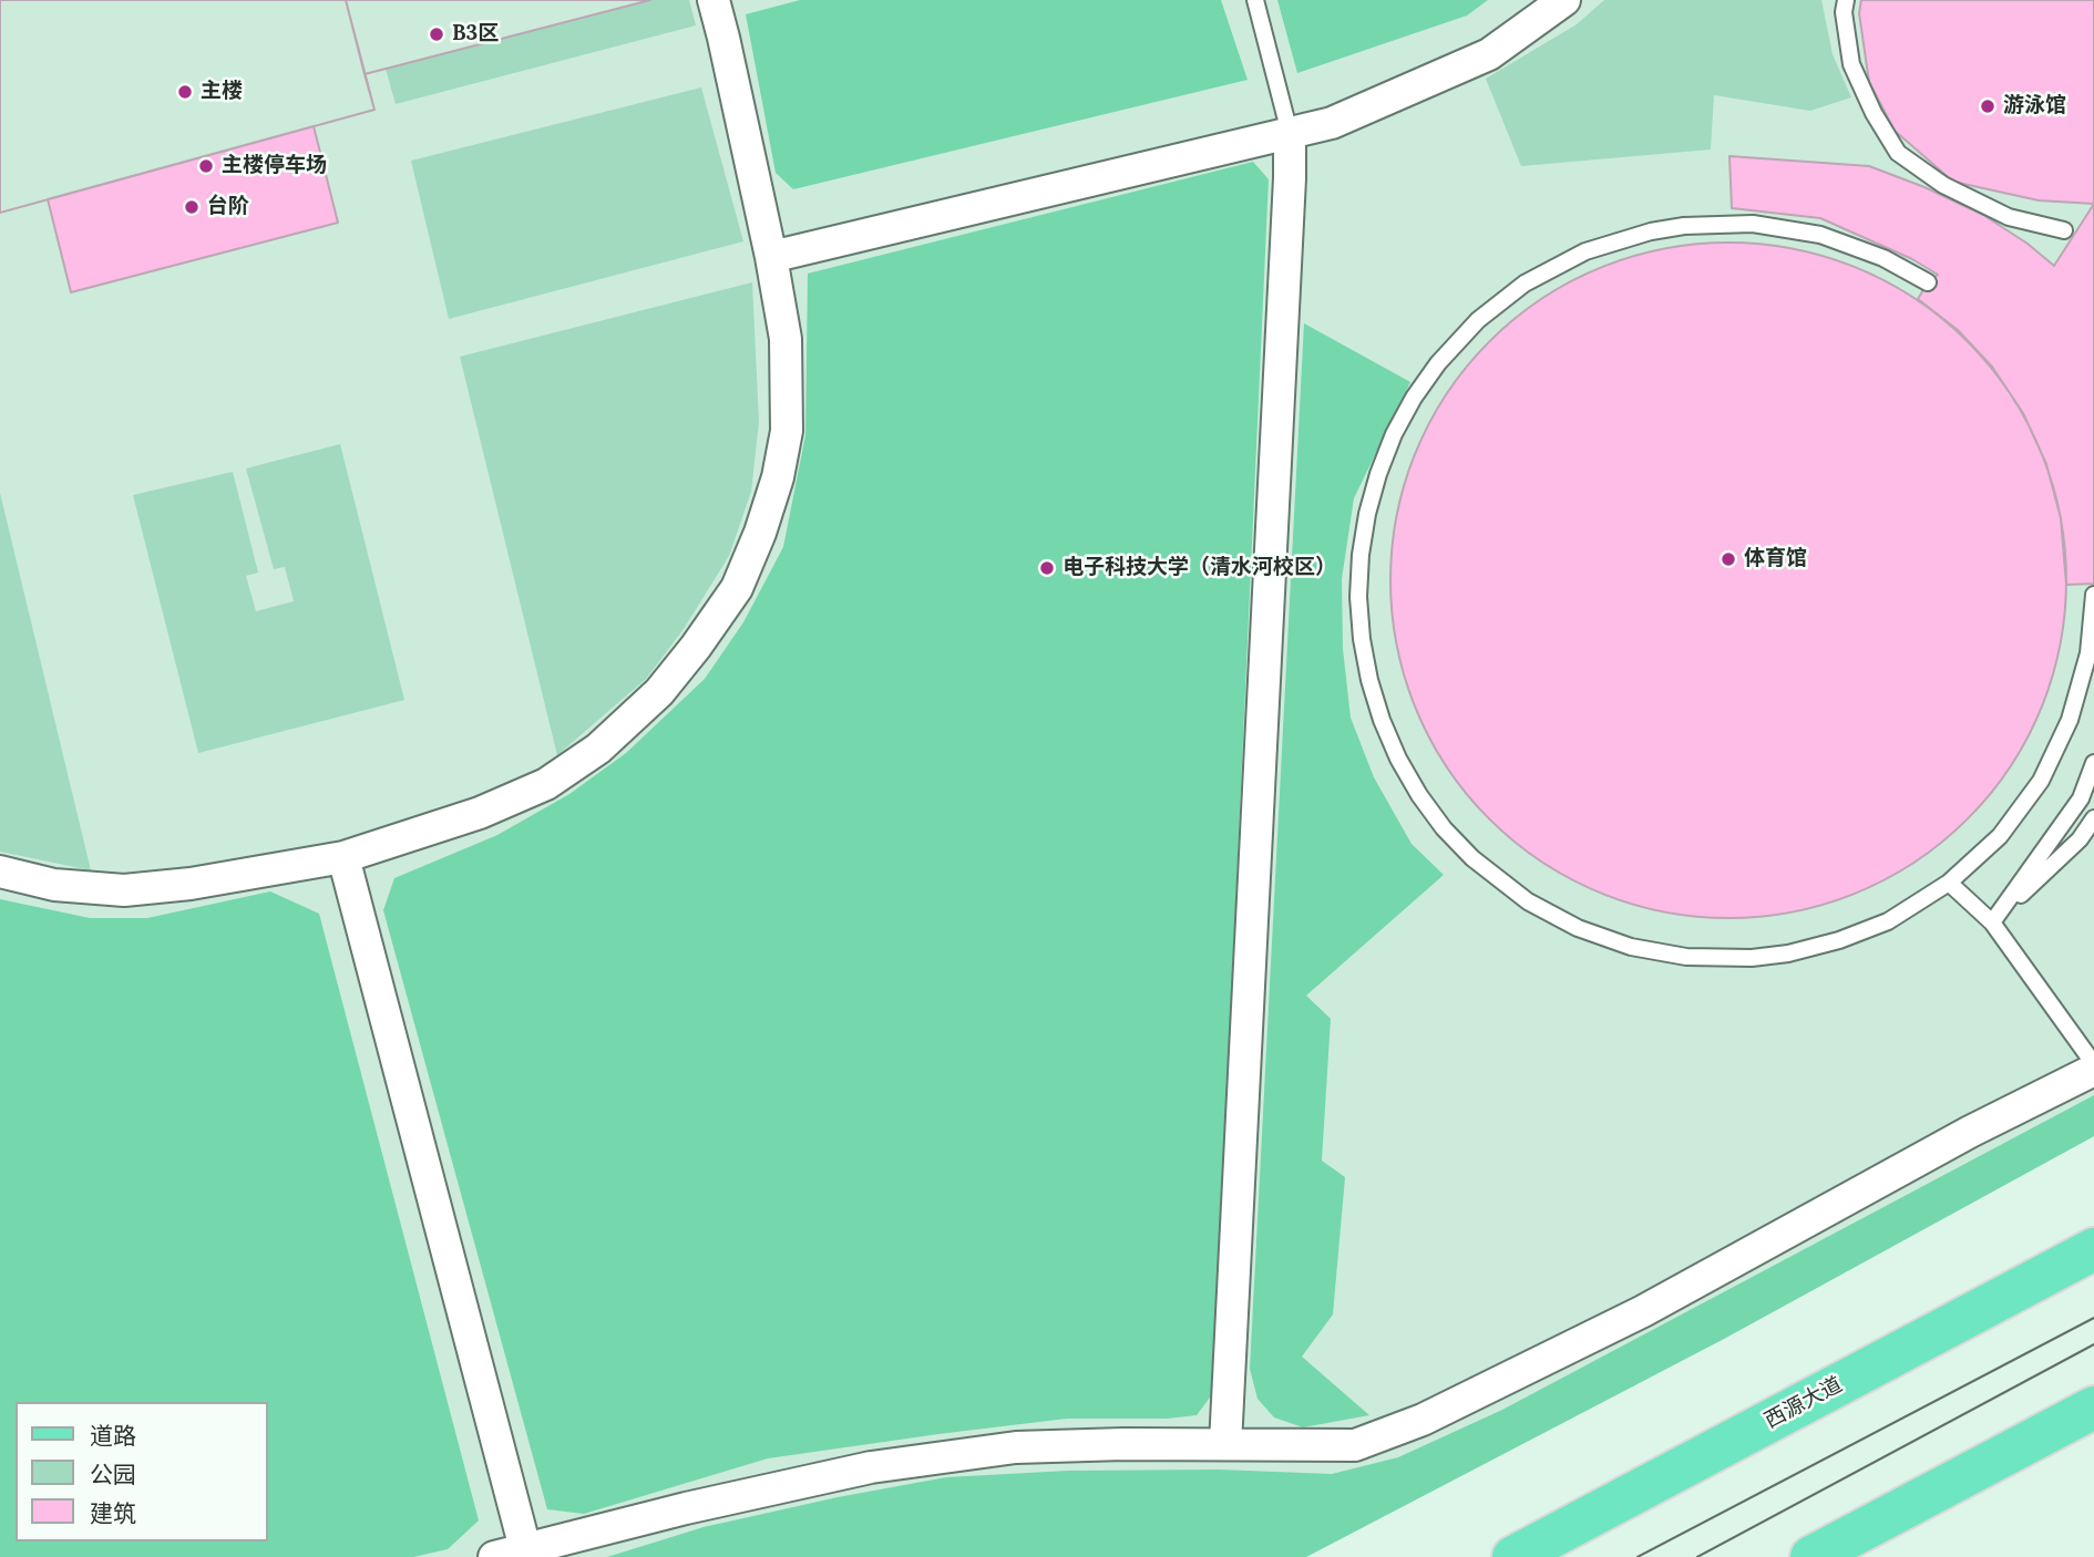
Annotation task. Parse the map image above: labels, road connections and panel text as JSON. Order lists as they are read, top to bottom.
{
  "streets": {
    "main road": ["西源大道"]
  },
  "places": [
    "B3区",
    "主楼",
    "游泳馆",
    "主楼停车场",
    "台阶",
    "体育馆",
    "电子科技大学（清水河校区）"
  ],
  "legend": ["道路", "公园", "建筑"]
}
